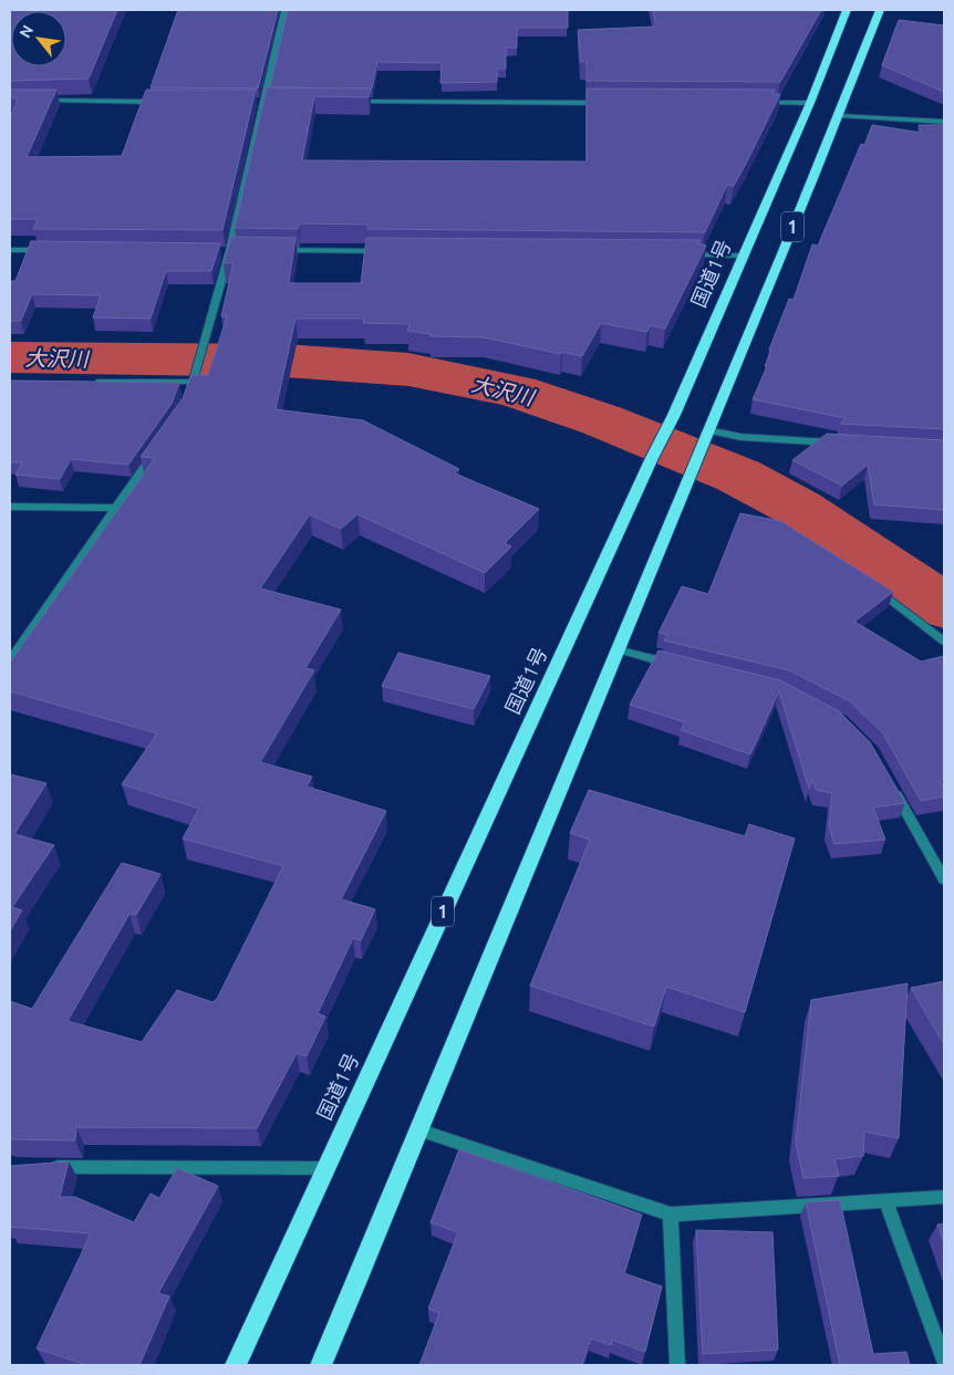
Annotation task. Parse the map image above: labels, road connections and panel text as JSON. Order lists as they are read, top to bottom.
{
  "streets": {
    "highway": ["1", "国道1号"]
  },
  "water": ["大沢川"],
  "north": "top left"
}
